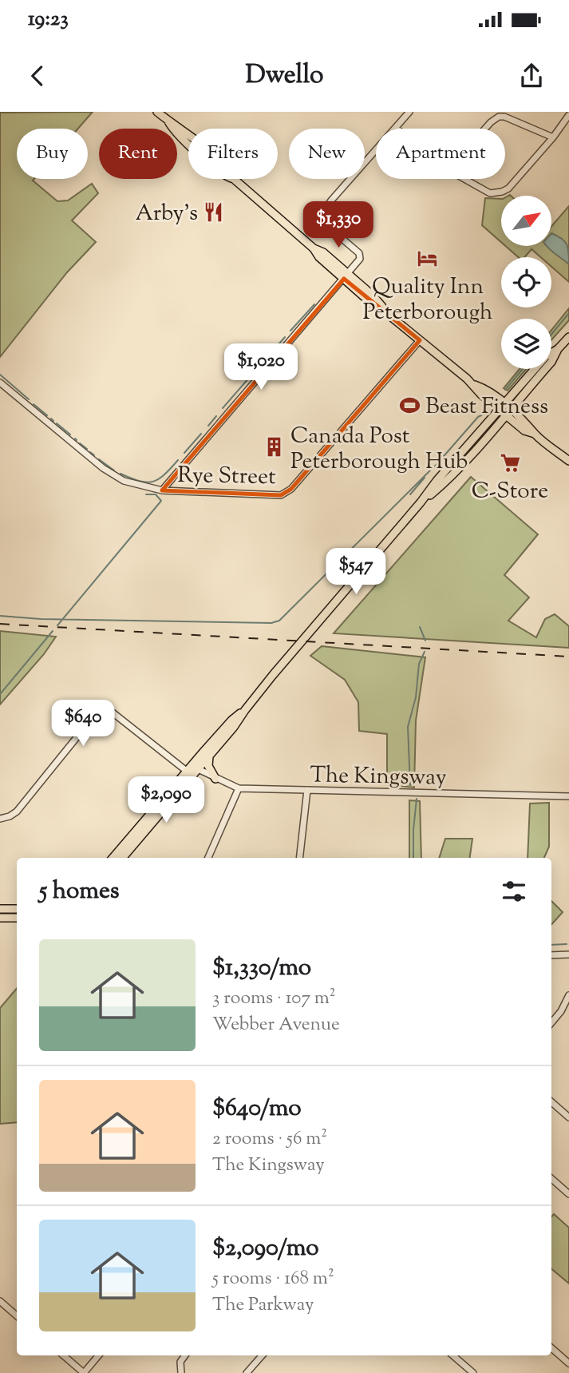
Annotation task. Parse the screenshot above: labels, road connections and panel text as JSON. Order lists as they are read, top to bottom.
{
  "streets": {
    "street": ["Rye Street", "The Kingsway"]
  },
  "places": {
    "restaurant": ["Arby's"],
    "hotel": ["Quality Inn Peterborough"],
    "sports": ["Beast Fitness"],
    "building": ["Canada Post Peterborough Hub"],
    "supermarket": ["C-Store"]
  },
  "north": "top right",
  "page": {
    "status": "19:23",
    "header": "Dwello",
    "chip": [
      "Buy",
      "Rent",
      "Filters",
      "New",
      "Apartment"
    ],
    "price": [
      "$1,330",
      "$1,020",
      "$547",
      "$640",
      "$2,090"
    ],
    "heading": "5 homes",
    "list": [
      {
        "name": "$1,330/mo",
        "note": "3 rooms · 107 m² · Webber Avenue"
      },
      {
        "name": "$640/mo",
        "note": "2 rooms · 56 m² · The Kingsway"
      },
      {
        "name": "$2,090/mo",
        "note": "5 rooms · 168 m² · The Parkway"
      }
    ]
  }
}
